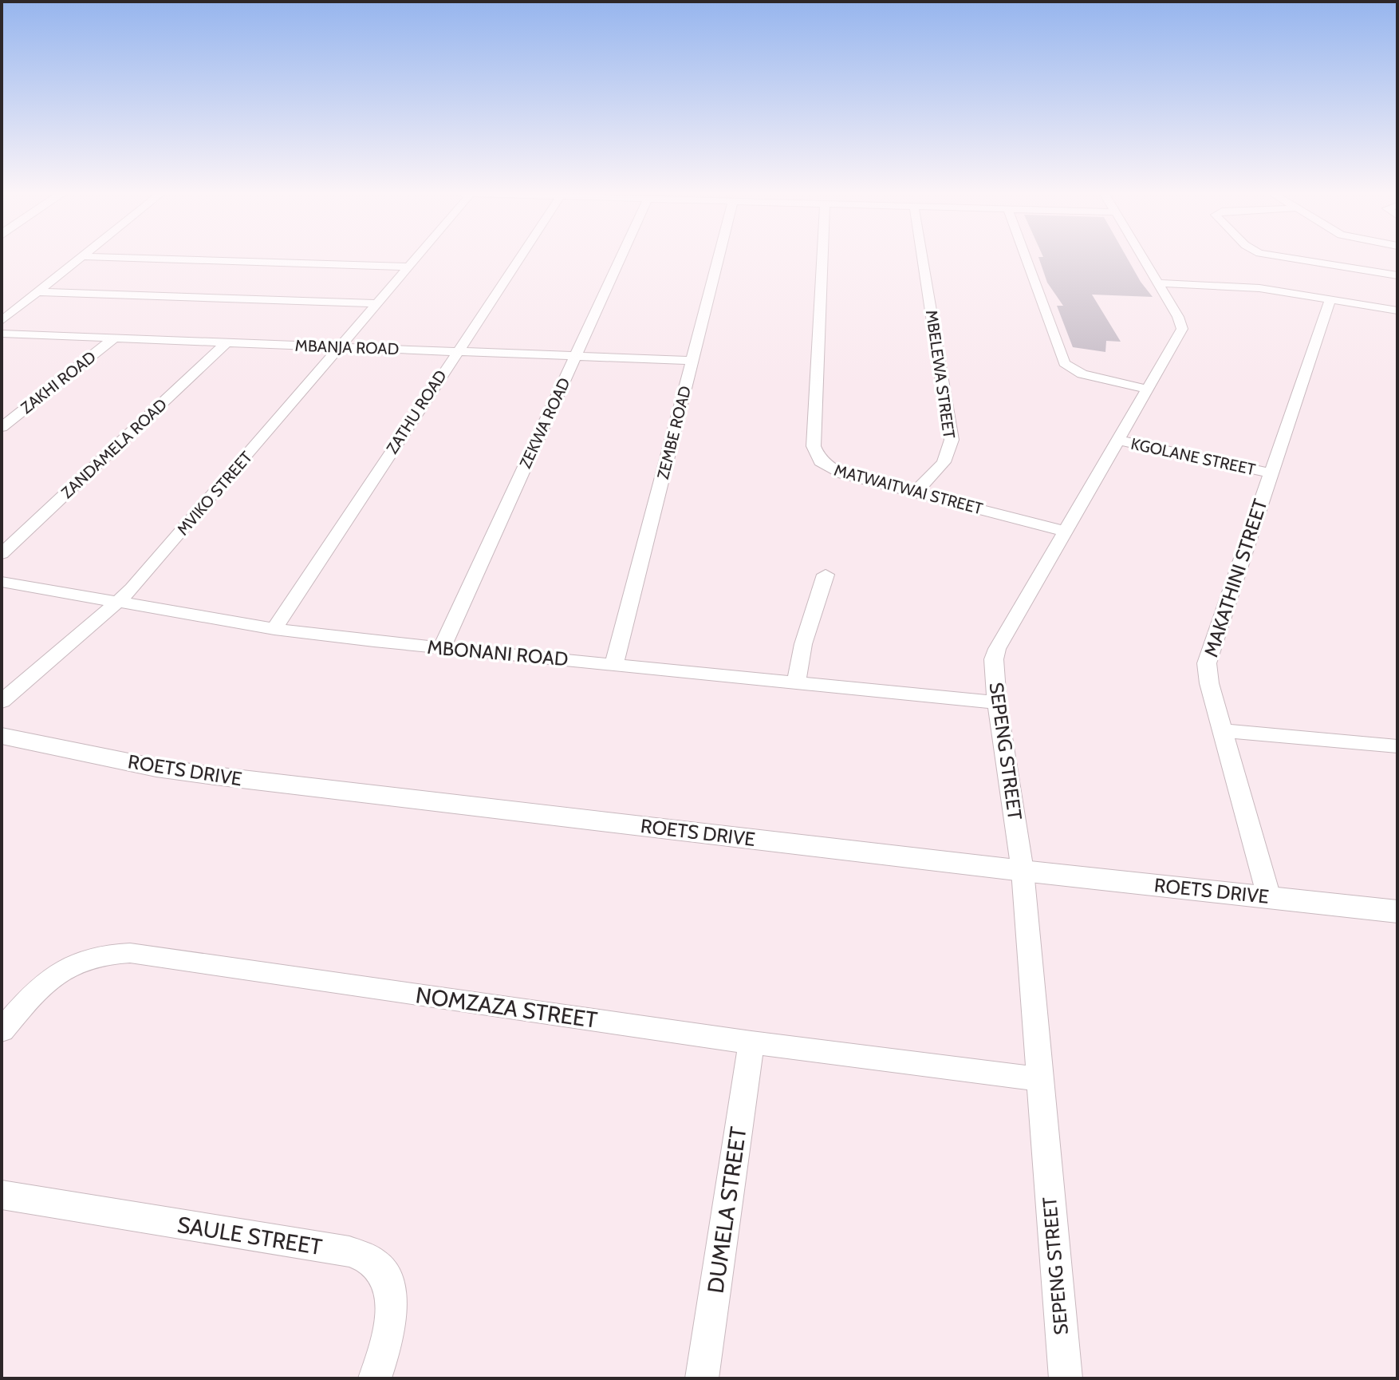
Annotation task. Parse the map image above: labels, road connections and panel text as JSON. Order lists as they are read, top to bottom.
{
  "streets": {
    "street": [
      "MBANJA ROAD",
      "MBELEWA STREET",
      "ZAKHI ROAD",
      "ZATHU ROAD",
      "ZEKWA ROAD",
      "ZEMBE ROAD",
      "ZANDAMELA ROAD",
      "KGOLANE STREET",
      "MATWAITWAI STREET",
      "MVIKO STREET",
      "MAKATHINI STREET",
      "MBONANI ROAD",
      "SEPENG STREET",
      "ROETS DRIVE",
      "NOMZAZA STREET",
      "DUMELA STREET",
      "SAULE STREET"
    ]
  },
  "crossings": [
    ["MBANJA ROAD", "ZAKHI ROAD"],
    ["MBANJA ROAD", "ZATHU ROAD"],
    ["MBANJA ROAD", "ZEKWA ROAD"],
    ["MBANJA ROAD", "ZEMBE ROAD"],
    ["MBANJA ROAD", "ZANDAMELA ROAD"],
    ["MBANJA ROAD", "MVIKO STREET"],
    ["MBELEWA STREET", "MATWAITWAI STREET"],
    ["ZATHU ROAD", "MBONANI ROAD"],
    ["ZEKWA ROAD", "MBONANI ROAD"],
    ["ZEMBE ROAD", "MBONANI ROAD"],
    ["KGOLANE STREET", "MAKATHINI STREET"],
    ["KGOLANE STREET", "SEPENG STREET"],
    ["MATWAITWAI STREET", "SEPENG STREET"],
    ["MVIKO STREET", "MBONANI ROAD"],
    ["MAKATHINI STREET", "ROETS DRIVE"],
    ["MBONANI ROAD", "SEPENG STREET"],
    ["SEPENG STREET", "ROETS DRIVE"],
    ["SEPENG STREET", "NOMZAZA STREET"],
    ["NOMZAZA STREET", "DUMELA STREET"]
  ]
}
